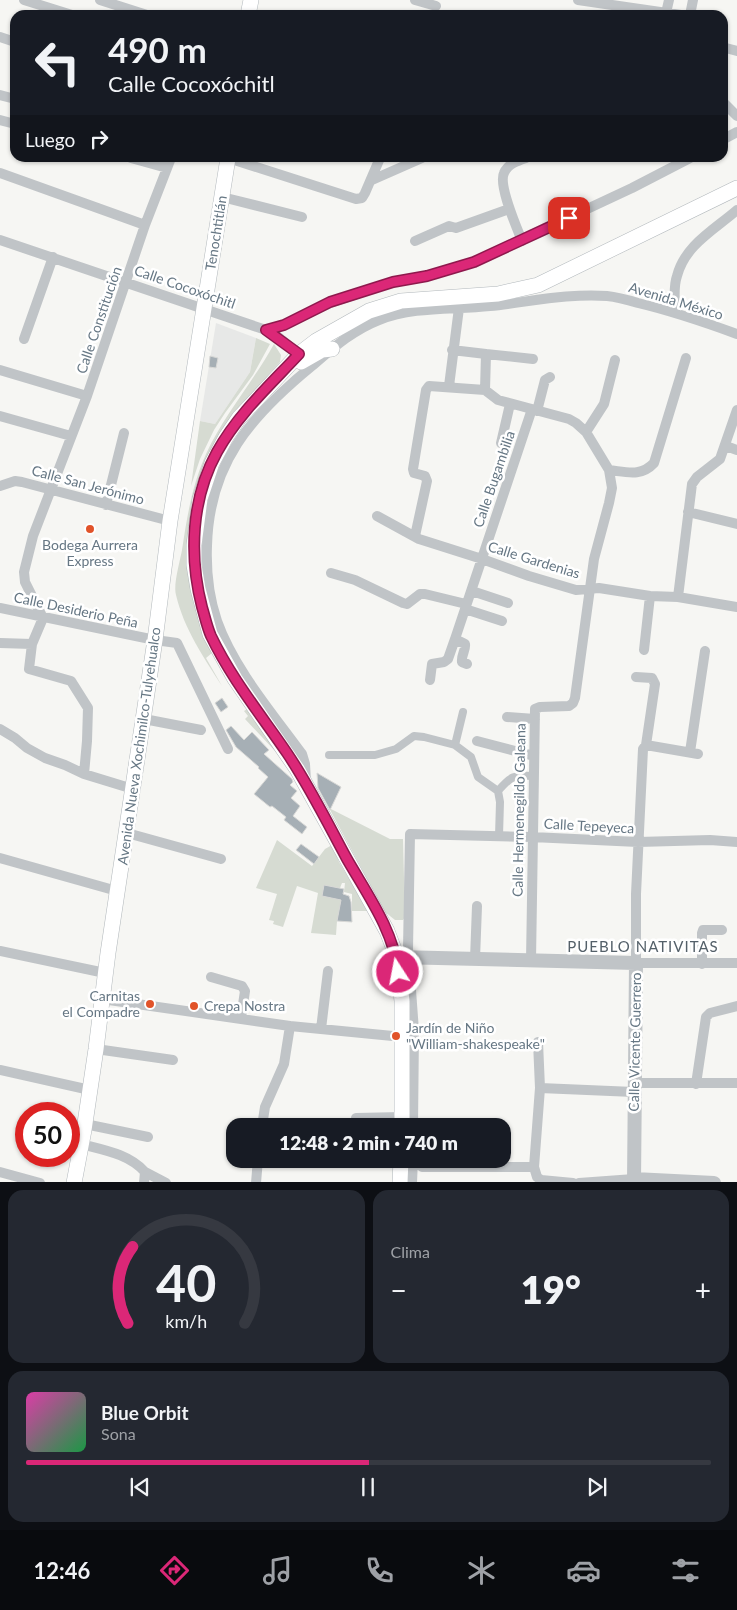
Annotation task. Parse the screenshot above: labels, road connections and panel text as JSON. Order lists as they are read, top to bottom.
{
  "streets": {
    "main road": ["Tenochtitlán", "Avenida Nueva Xochimilco-Tulyehualco"],
    "street": [
      "Calle Cocoxóchitl",
      "Avenida México",
      "Calle Constitución",
      "Calle Bugambilia",
      "Calle San Jerónimo",
      "Calle Gardenias",
      "Calle Desiderio Peña",
      "Calle Hermenegildo Galeana",
      "Calle Tepeyeca",
      "Calle Vicente Guerrero"
    ]
  },
  "crossings": [
    ["Tenochtitlán", "Calle Cocoxóchitl"],
    ["Tenochtitlán", "Avenida Nueva Xochimilco-Tulyehualco"],
    ["Calle Cocoxóchitl", "Calle Constitución"],
    ["Calle Cocoxóchitl", "Avenida Nueva Xochimilco-Tulyehualco"],
    ["Calle Constitución", "Calle San Jerónimo"],
    ["Calle Constitución", "Calle Desiderio Peña"],
    ["Calle Bugambilia", "Calle Gardenias"],
    ["Calle Bugambilia", "Calle Hermenegildo Galeana"],
    ["Calle San Jerónimo", "Avenida Nueva Xochimilco-Tulyehualco"],
    ["Calle Gardenias", "Calle Hermenegildo Galeana"],
    ["Calle Desiderio Peña", "Avenida Nueva Xochimilco-Tulyehualco"],
    ["Calle Hermenegildo Galeana", "Calle Tepeyeca"],
    ["Calle Tepeyeca", "Calle Vicente Guerrero"]
  ],
  "districts": ["PUEBLO NATIVITAS"],
  "places": [
    "Bodega Aurrera Express",
    "Carnitas el Compadre",
    "Crepa Nostra",
    "Jardín de Niño \"William-shakespeake\""
  ],
  "page": {
    "turn": ["490 m", "Calle Cocoxóchitl"],
    "then": "Luego",
    "limit": "50",
    "trip": "12:48 · 2 min · 740 m",
    "tile": "Clima",
    "heat": ["−", "19°", "+"],
    "song": ["Blue Orbit", "Sona"],
    "tabs": "12:46",
    "gauge": ["40", "km/h"]
  }
}
